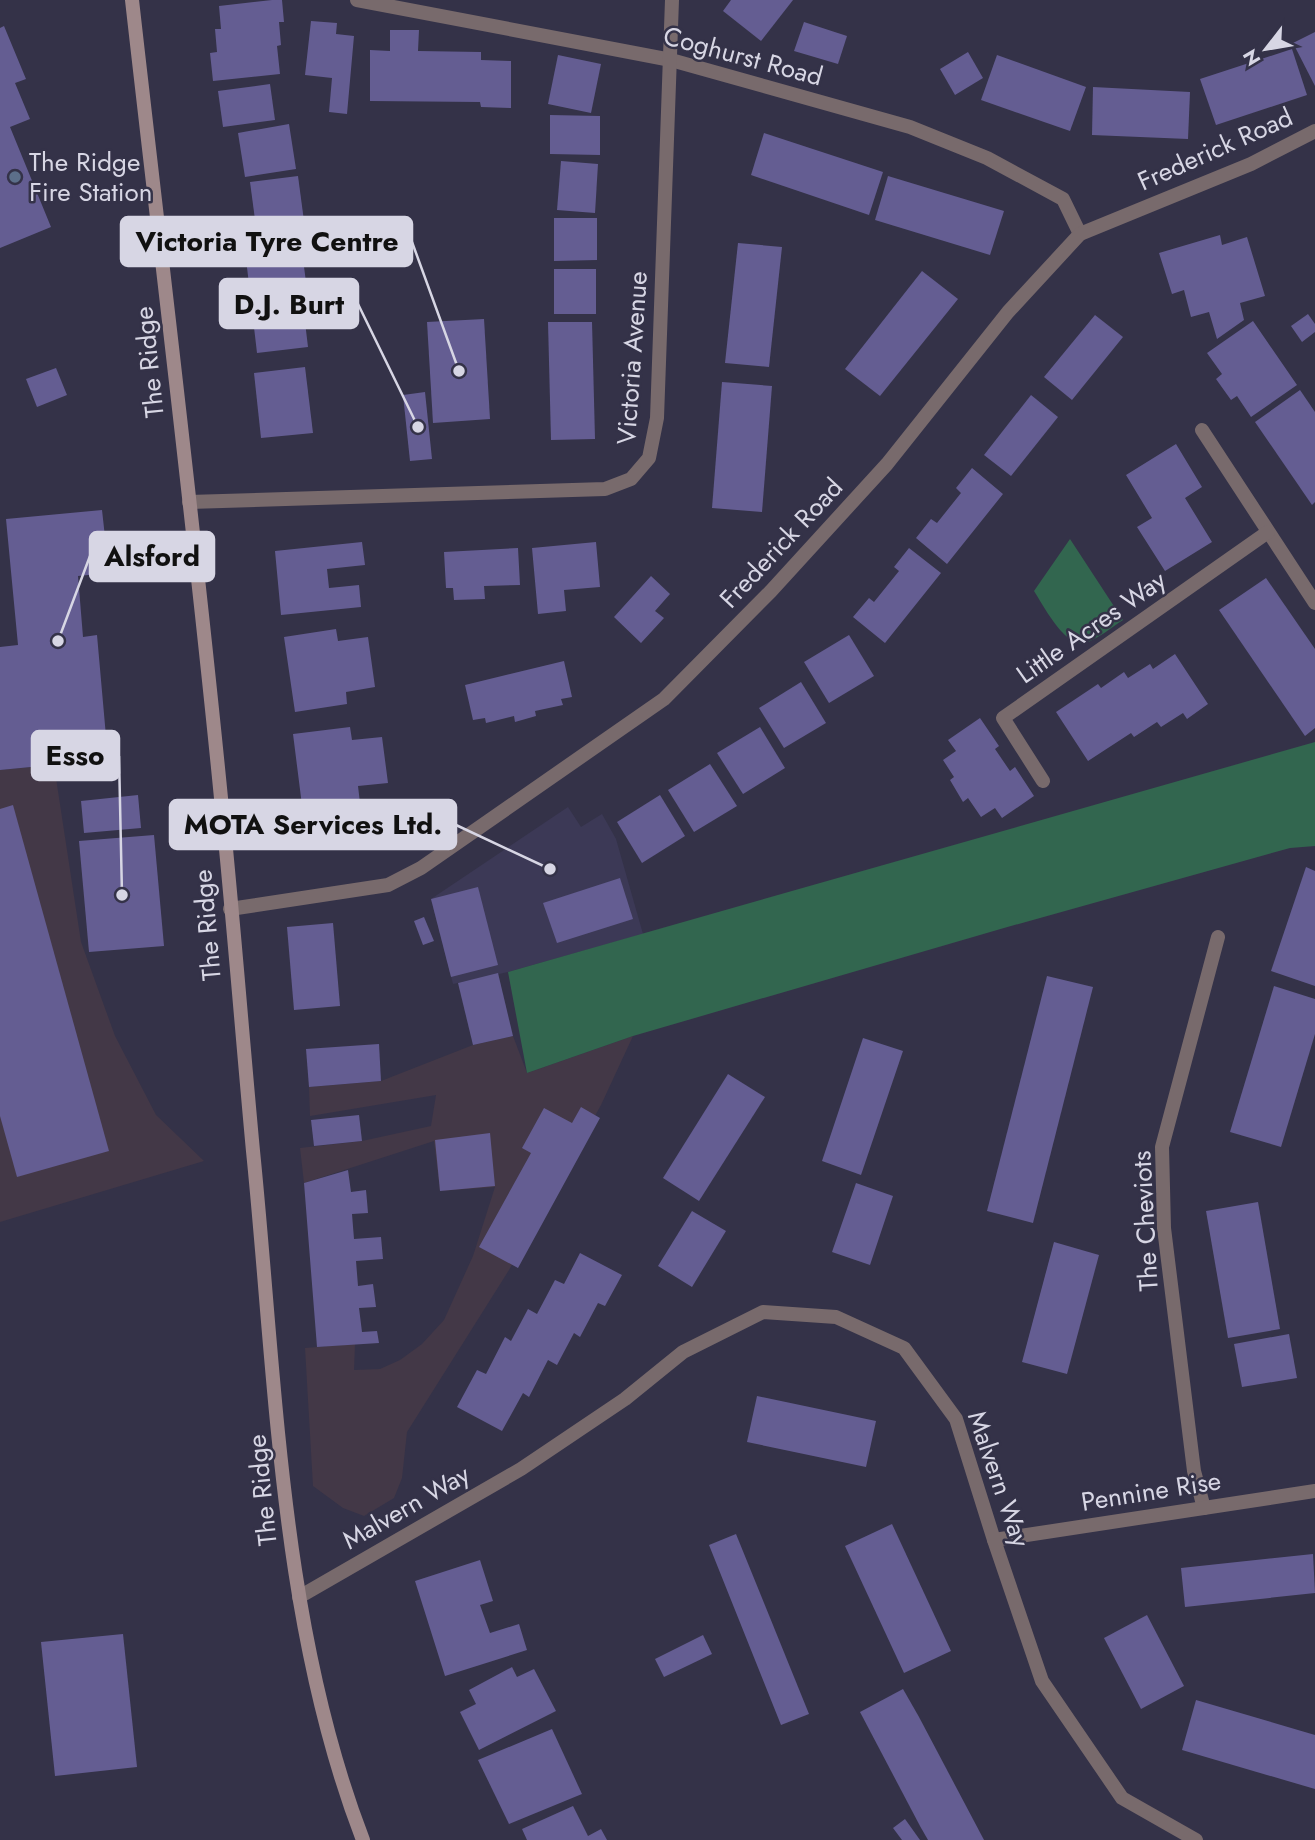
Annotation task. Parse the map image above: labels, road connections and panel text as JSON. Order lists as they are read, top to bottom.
{
  "streets": {
    "main road": ["The Ridge"],
    "street": [
      "Coghurst Road",
      "Frederick Road",
      "Victoria Avenue",
      "Little Acres Way",
      "The Cheviots",
      "Malvern Way",
      "Pennine Rise"
    ]
  },
  "crossings": [
    ["Coghurst Road", "Frederick Road"],
    ["Coghurst Road", "Victoria Avenue"],
    ["Frederick Road", "The Ridge"],
    ["Victoria Avenue", "The Ridge"],
    ["The Ridge", "Malvern Way"],
    ["The Cheviots", "Pennine Rise"],
    ["Malvern Way", "Pennine Rise"]
  ],
  "places": [
    "The Ridge Fire Station",
    "Victoria Tyre Centre",
    "D.J. Burt",
    "Alsford",
    "MOTA Services Ltd.",
    "Esso"
  ],
  "north": "bottom left"
}
